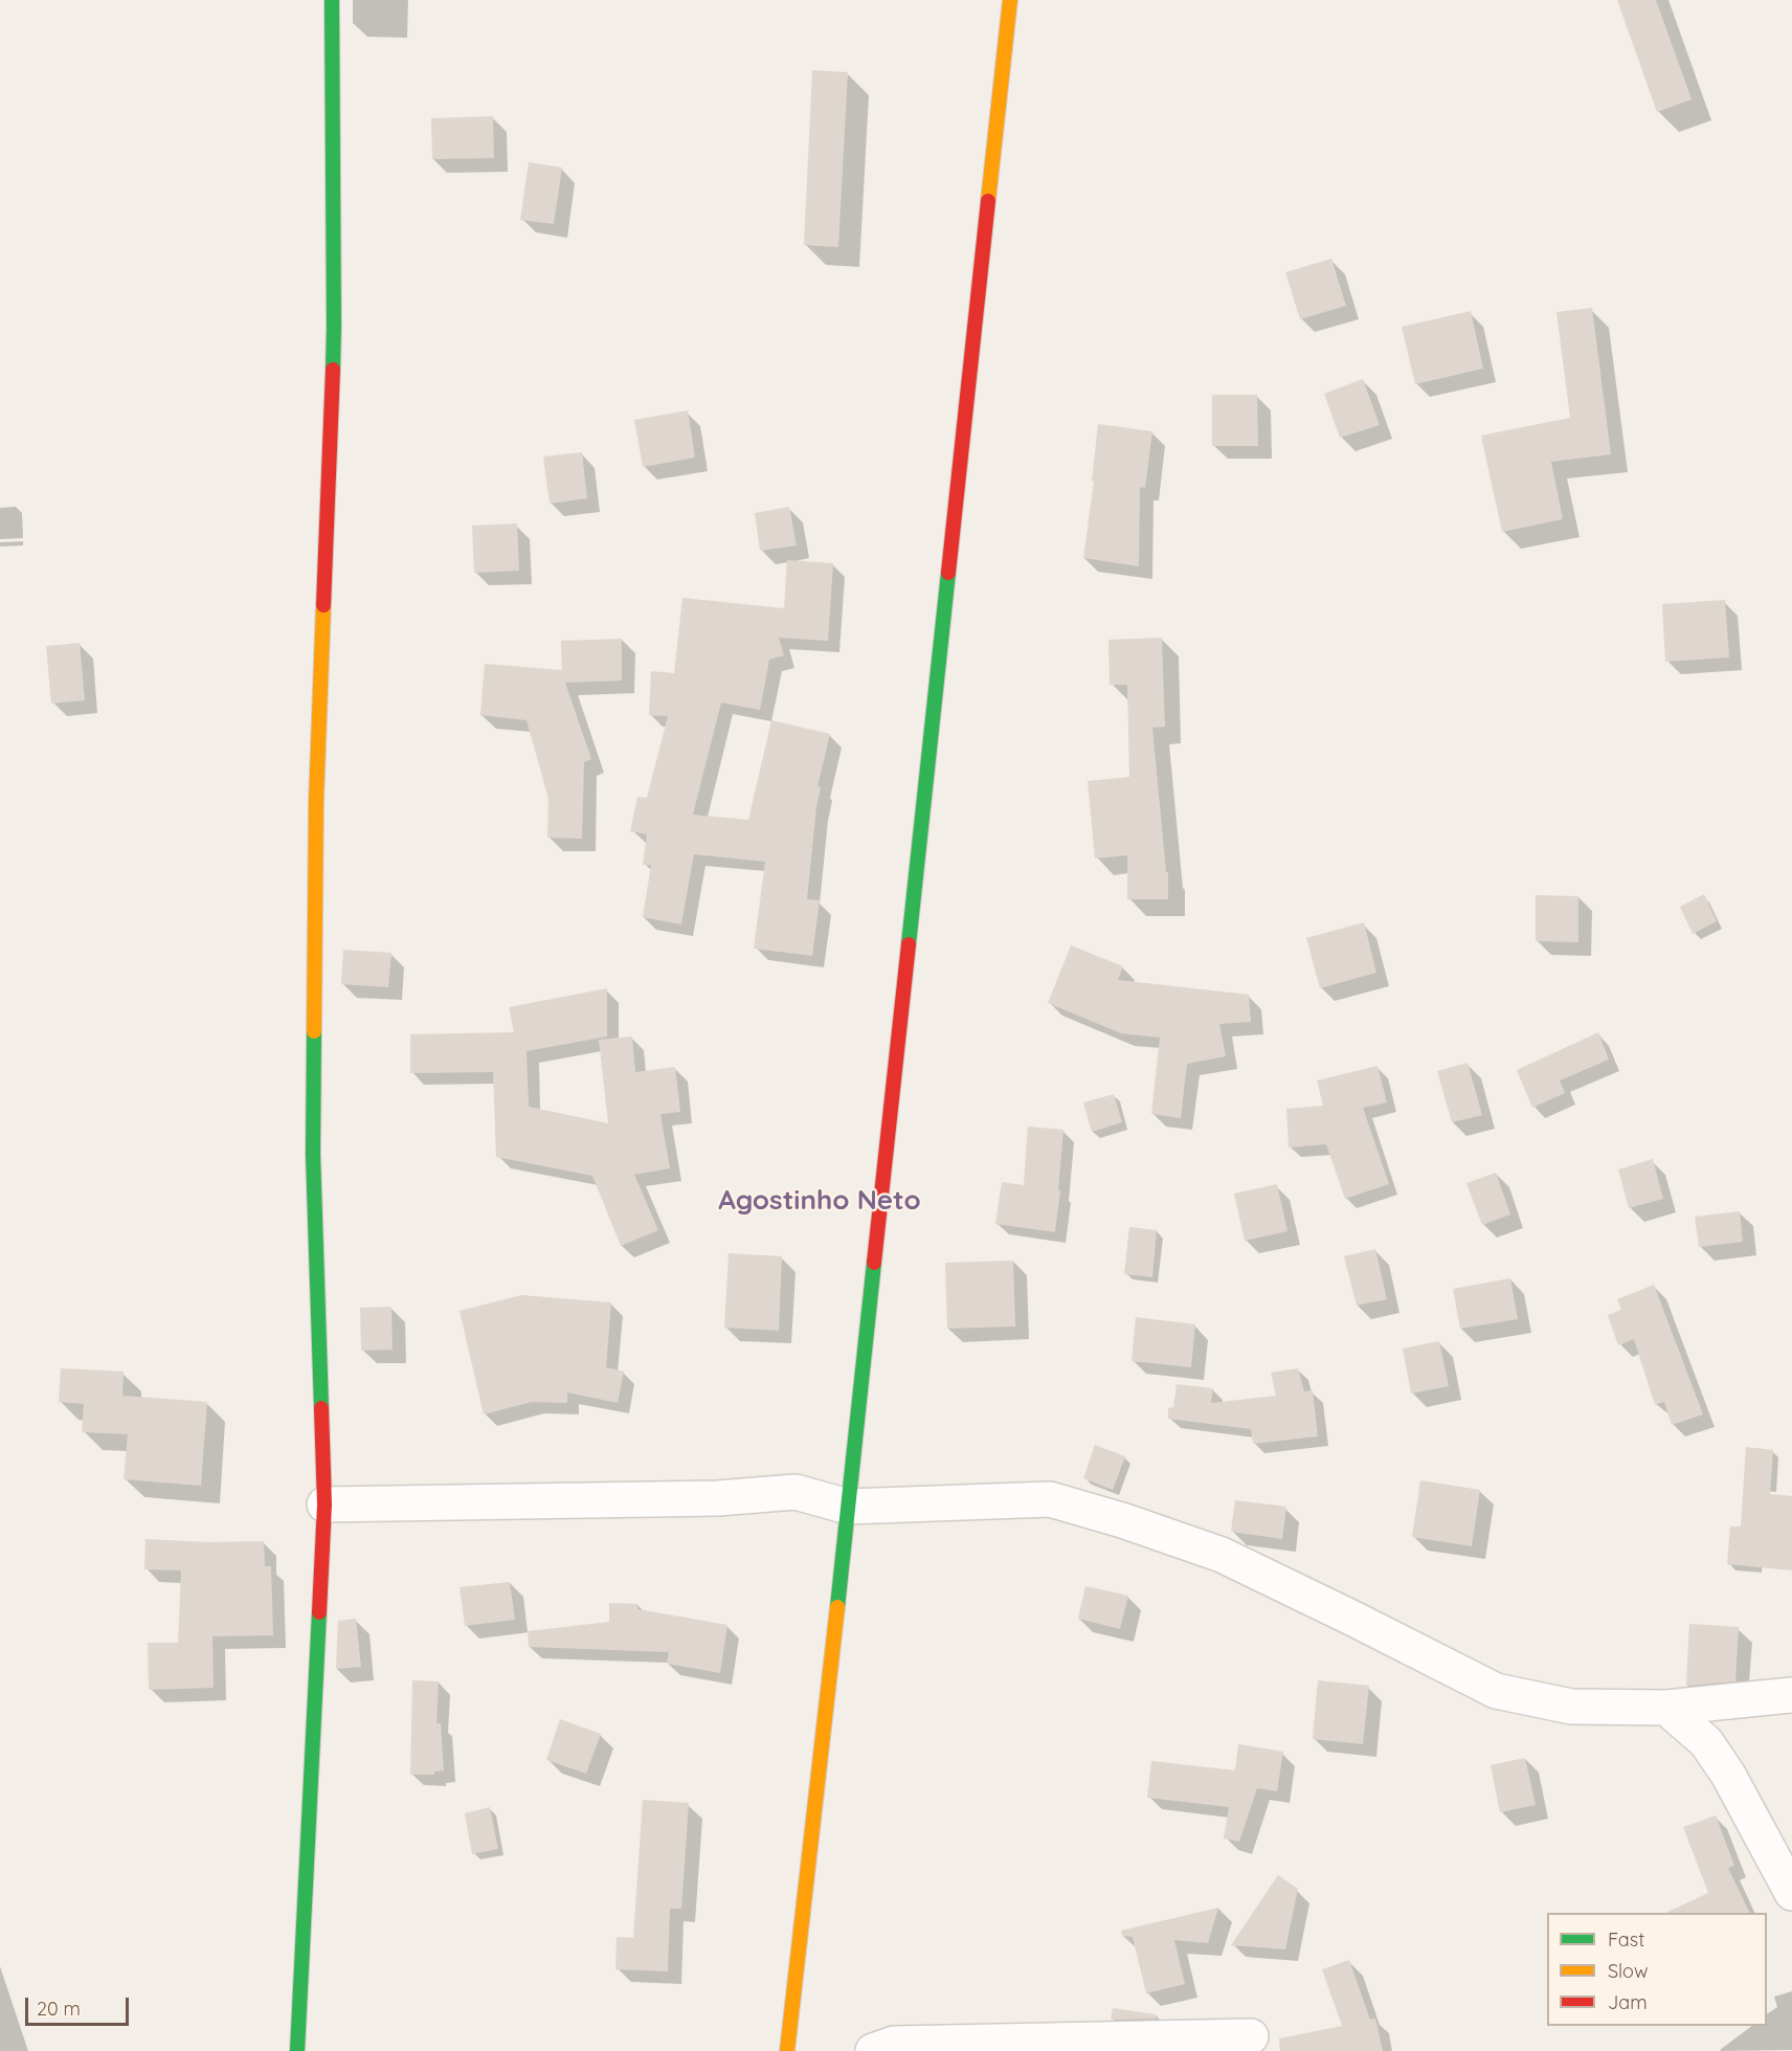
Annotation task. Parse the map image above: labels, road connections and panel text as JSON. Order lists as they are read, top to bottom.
{
  "districts": ["Agostinho Neto"],
  "legend": ["Fast", "Slow", "Jam"],
  "scale_bar": "20 m"
}
